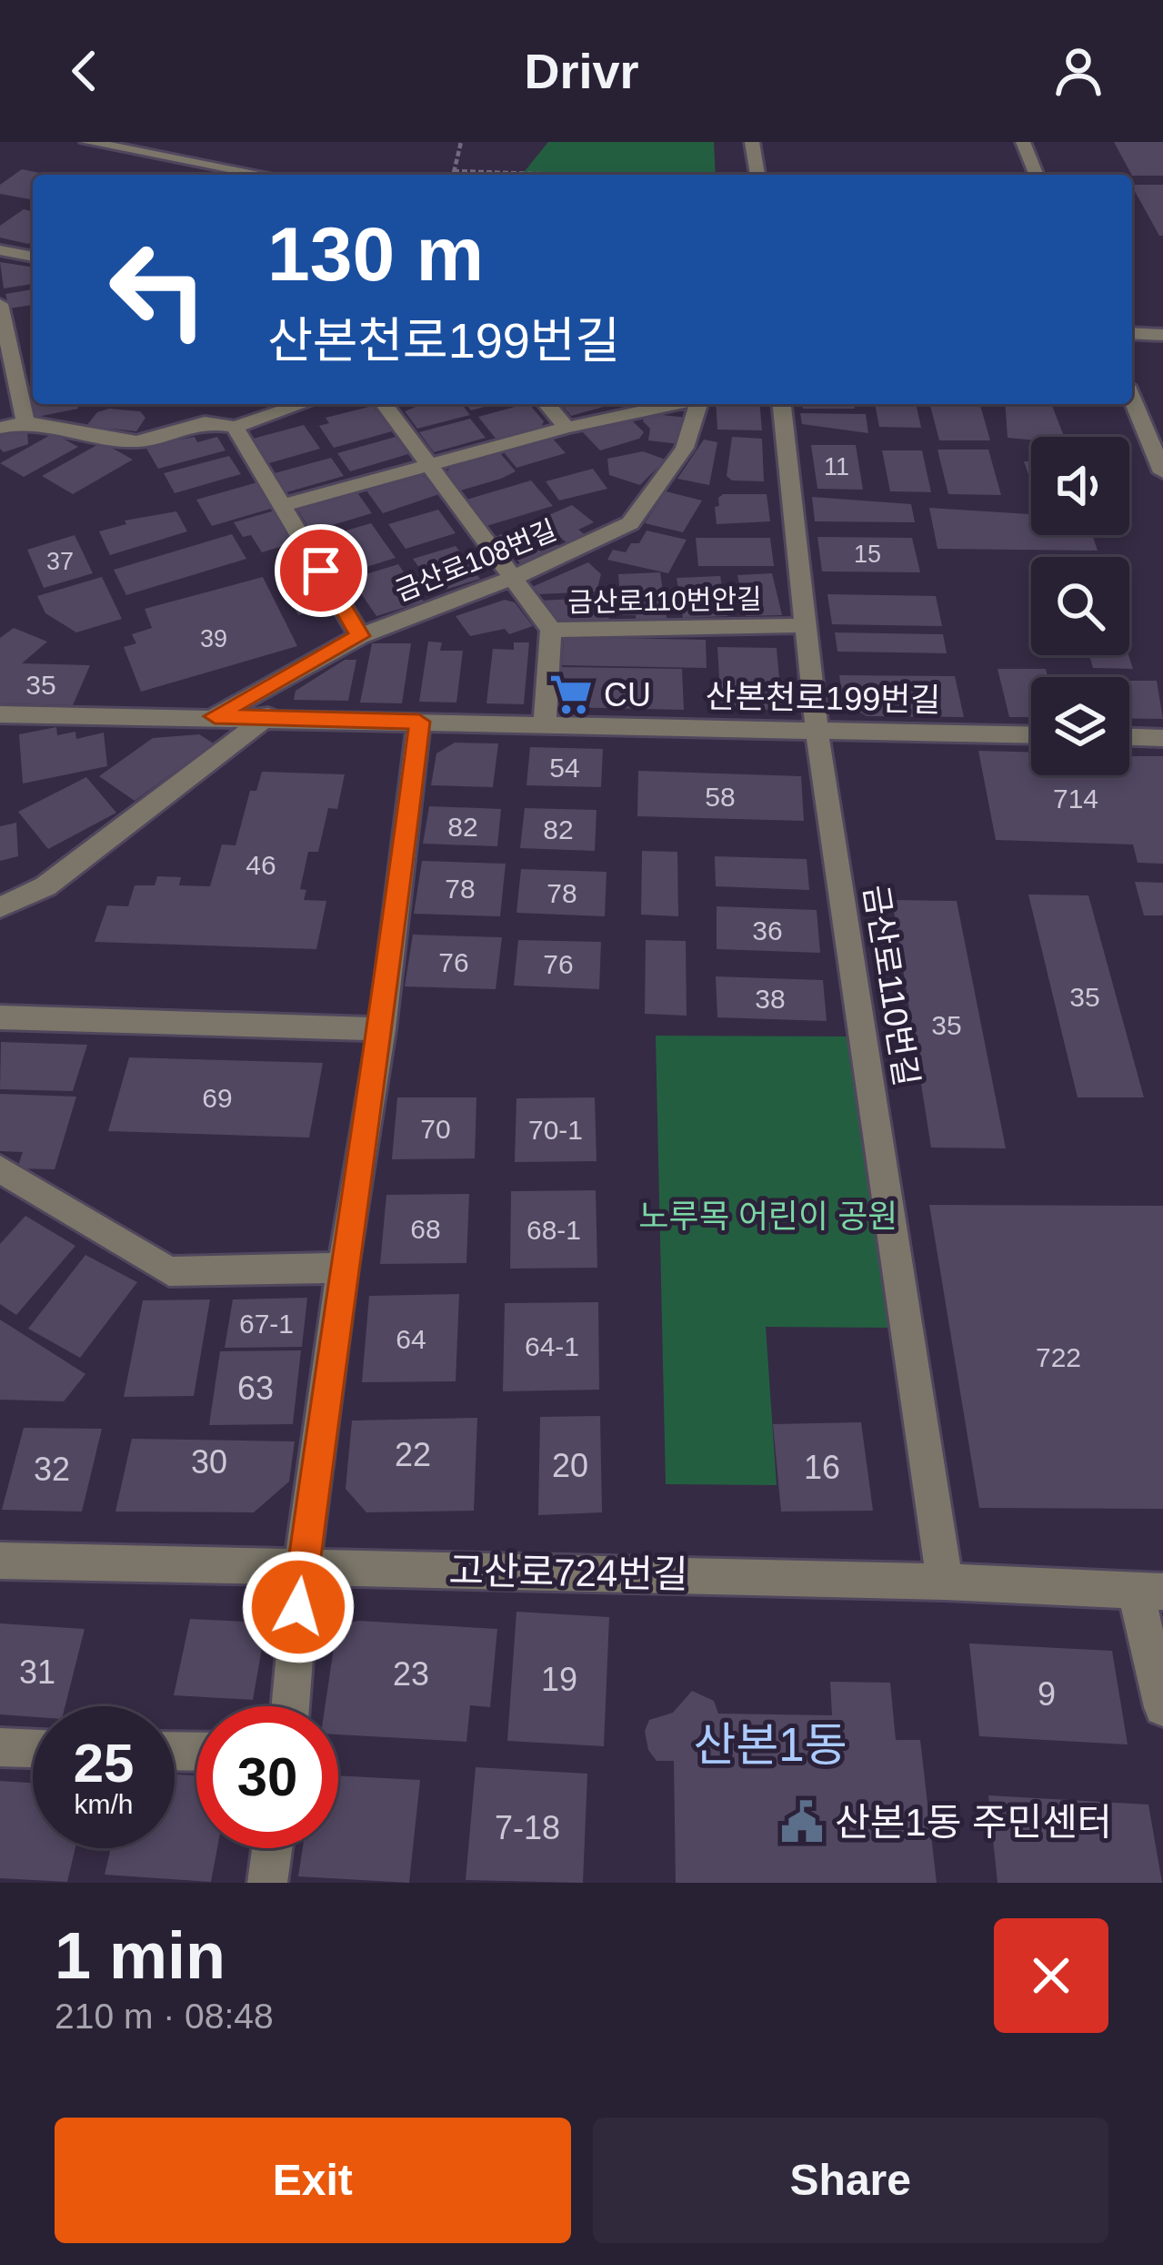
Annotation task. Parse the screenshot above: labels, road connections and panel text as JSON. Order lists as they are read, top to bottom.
{
  "streets": {
    "street": [
      "금산로108번길",
      "금산로110번안길",
      "산본천로199번길",
      "금산로110번길",
      "고산로724번길"
    ]
  },
  "crossings": [
    ["금산로108번길", "금산로110번안길"],
    ["금산로108번길", "산본천로199번길"],
    ["금산로110번안길", "금산로110번길"],
    ["산본천로199번길", "금산로110번길"],
    ["금산로110번길", "고산로724번길"]
  ],
  "districts": ["산본1동"],
  "parks": ["노루목 어린이 공원"],
  "places": {
    "supermarket": ["CU"],
    "public building": ["산본1동 주민센터"]
  },
  "house_numbers": [
    "11",
    "15",
    "37",
    "39",
    "35",
    "54",
    "58",
    "714",
    "82",
    "82",
    "46",
    "78",
    "78",
    "36",
    "76",
    "76",
    "35",
    "38",
    "35",
    "69",
    "70",
    "70-1",
    "68",
    "68-1",
    "67-1",
    "64",
    "64-1",
    "722",
    "63",
    "22",
    "30",
    "20",
    "16",
    "32",
    "31",
    "23",
    "19",
    "9",
    "7-18"
  ],
  "page": {
    "header": "Drivr",
    "turn": ["130 m", "산본천로199번길"],
    "speed": "25 km/h",
    "limit": "30",
    "heading": ["1 min", "210 m · 08:48"],
    "buttons": ["Exit", "Share"]
  }
}
